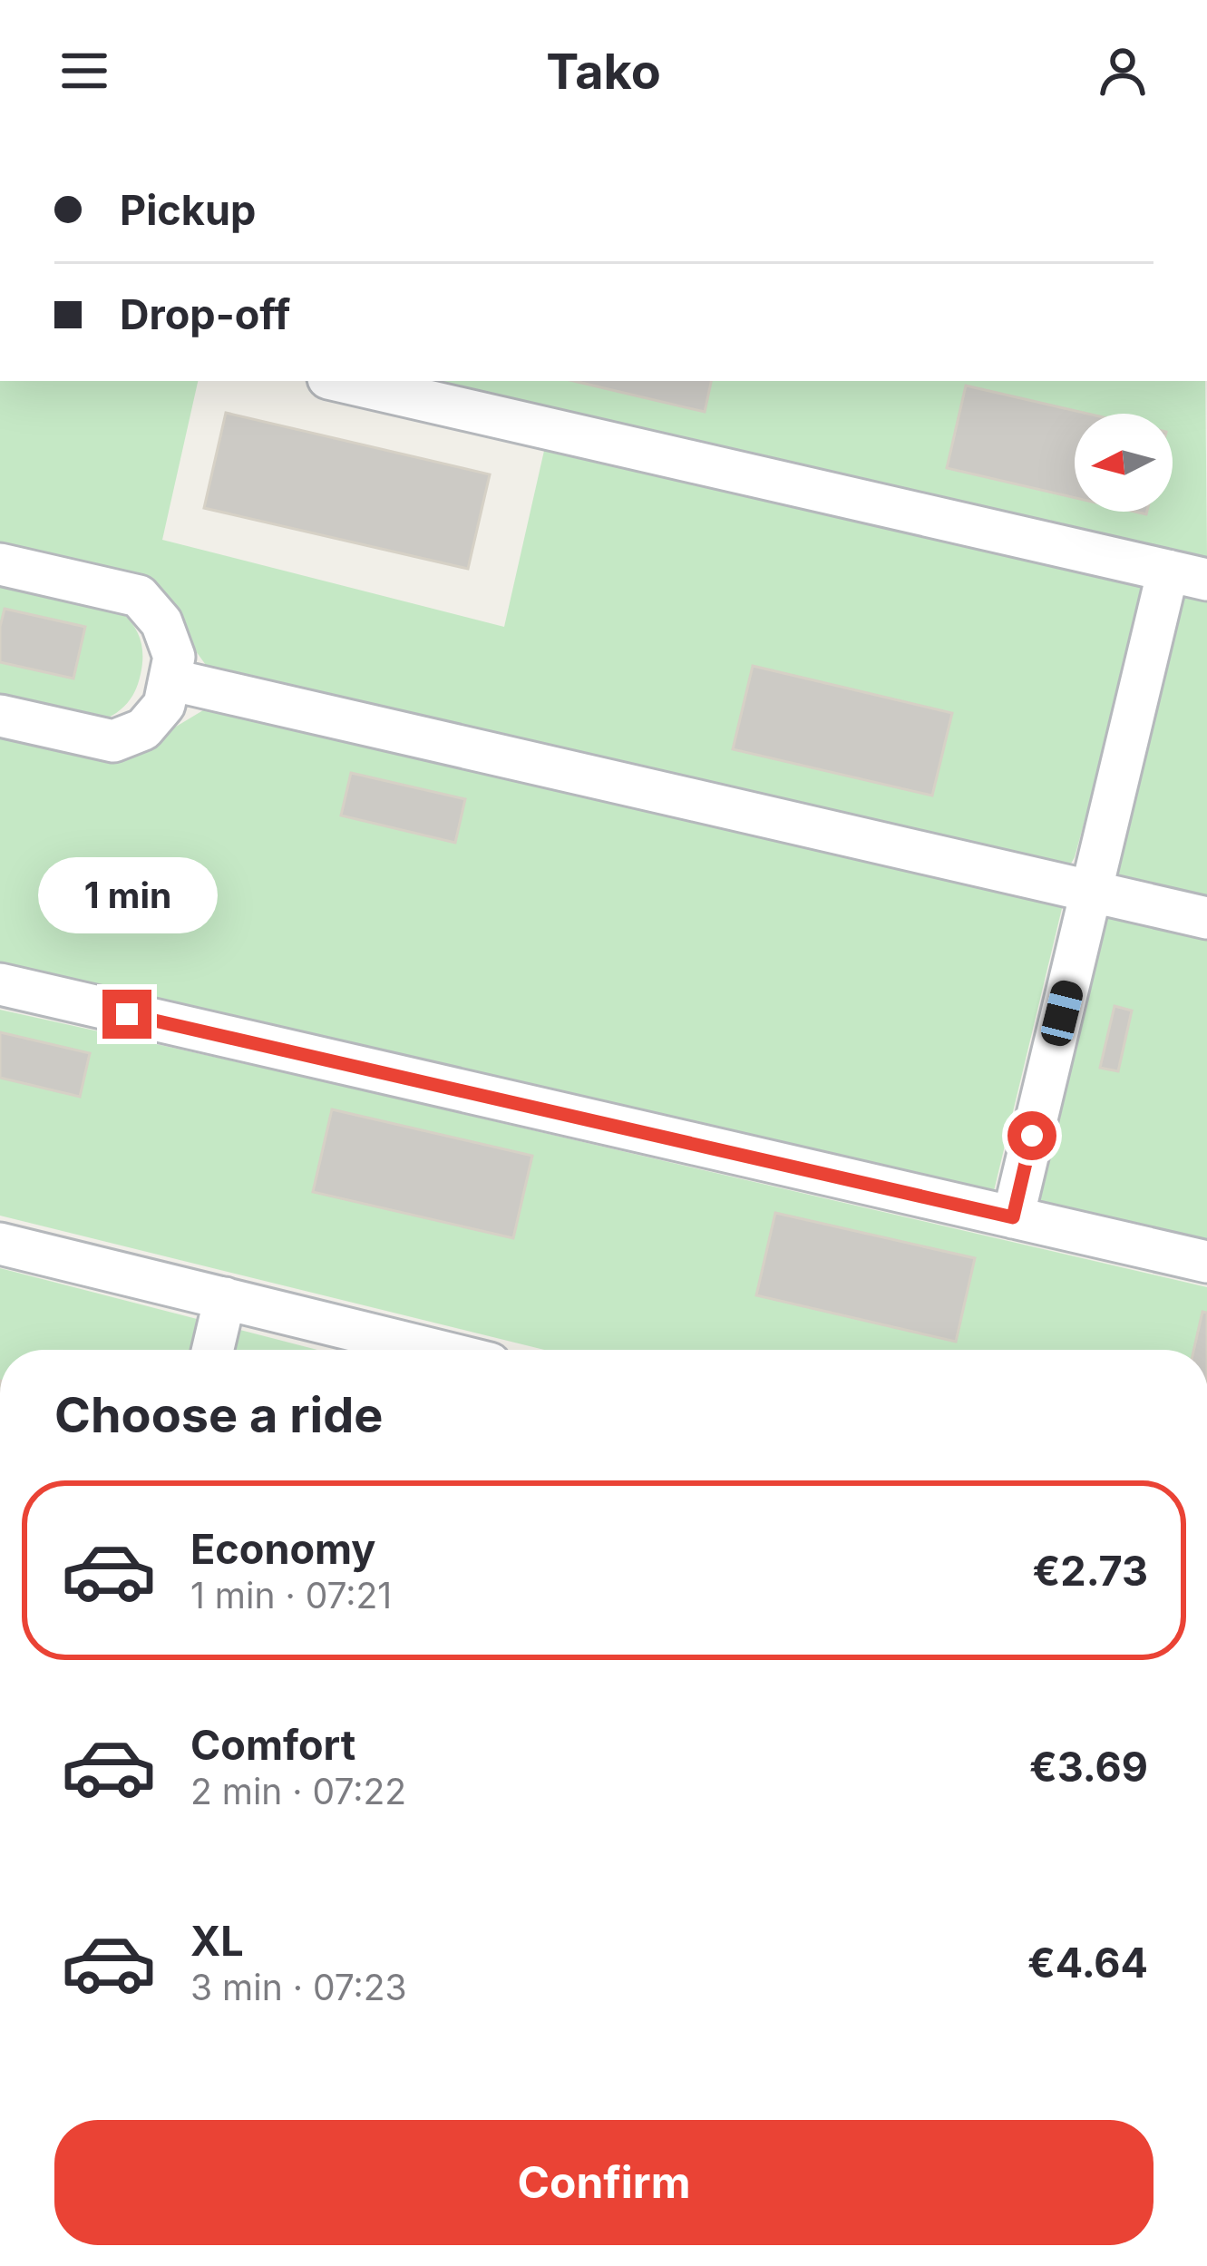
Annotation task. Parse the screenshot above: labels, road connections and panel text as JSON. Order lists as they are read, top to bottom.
{
  "north": "left",
  "page": {
    "header": "Tako",
    "banner": ["Pickup", "Drop-off"],
    "bubble": "1 min",
    "heading": "Choose a ride",
    "list": [
      {
        "name": "Economy",
        "note": "1 min · 07:21",
        "value": "€2.73"
      },
      {
        "name": "Comfort",
        "note": "2 min · 07:22",
        "value": "€3.69"
      },
      {
        "name": "XL",
        "note": "3 min · 07:23",
        "value": "€4.64"
      }
    ],
    "buttons": "Confirm"
  }
}
